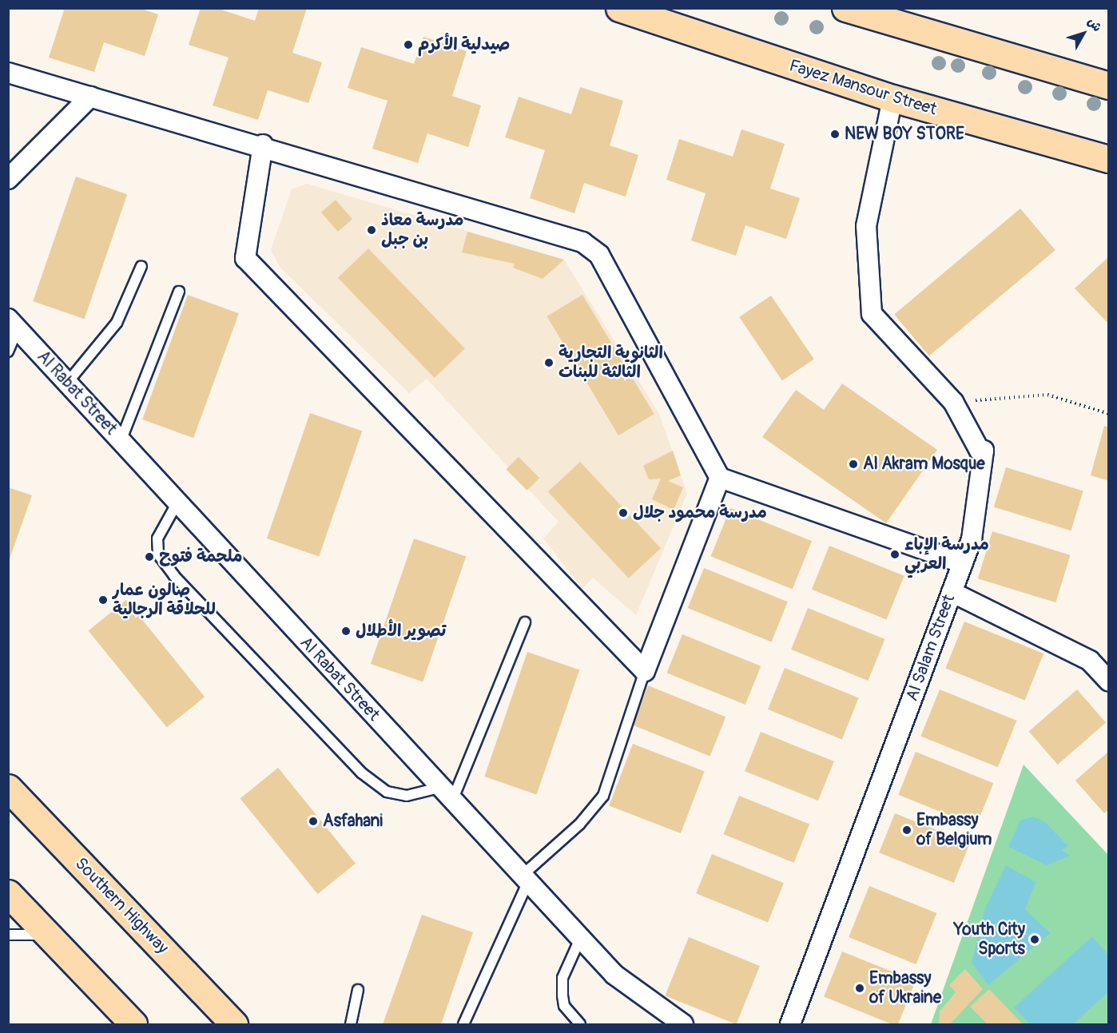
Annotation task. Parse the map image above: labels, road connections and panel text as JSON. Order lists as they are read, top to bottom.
{
  "streets": {
    "highway": ["Fayez Mansour Street", "Southern Highway"],
    "street": ["Al Rabat Street", "Al Salam Street"]
  },
  "crossings": [
    ["Fayez Mansour Street", "Al Salam Street"]
  ],
  "places": [
    "صيدلية الأكرم",
    "NEW BOY STORE",
    "مدرسة معاذ بن جبل",
    "الثانوية التجارية الثالثة للبنات",
    "Al Akram Mosque",
    "مدرسة محمود جلال",
    "مدرسة الإباء العربي",
    "ملحمة فتوح",
    "صالون عمار للحلاقة الرجالية",
    "تصوير الأطلال",
    "Asfahani",
    "Embassy of Belgium",
    "Youth City Sports",
    "Embassy of Ukraine"
  ],
  "north": "top right"
}
